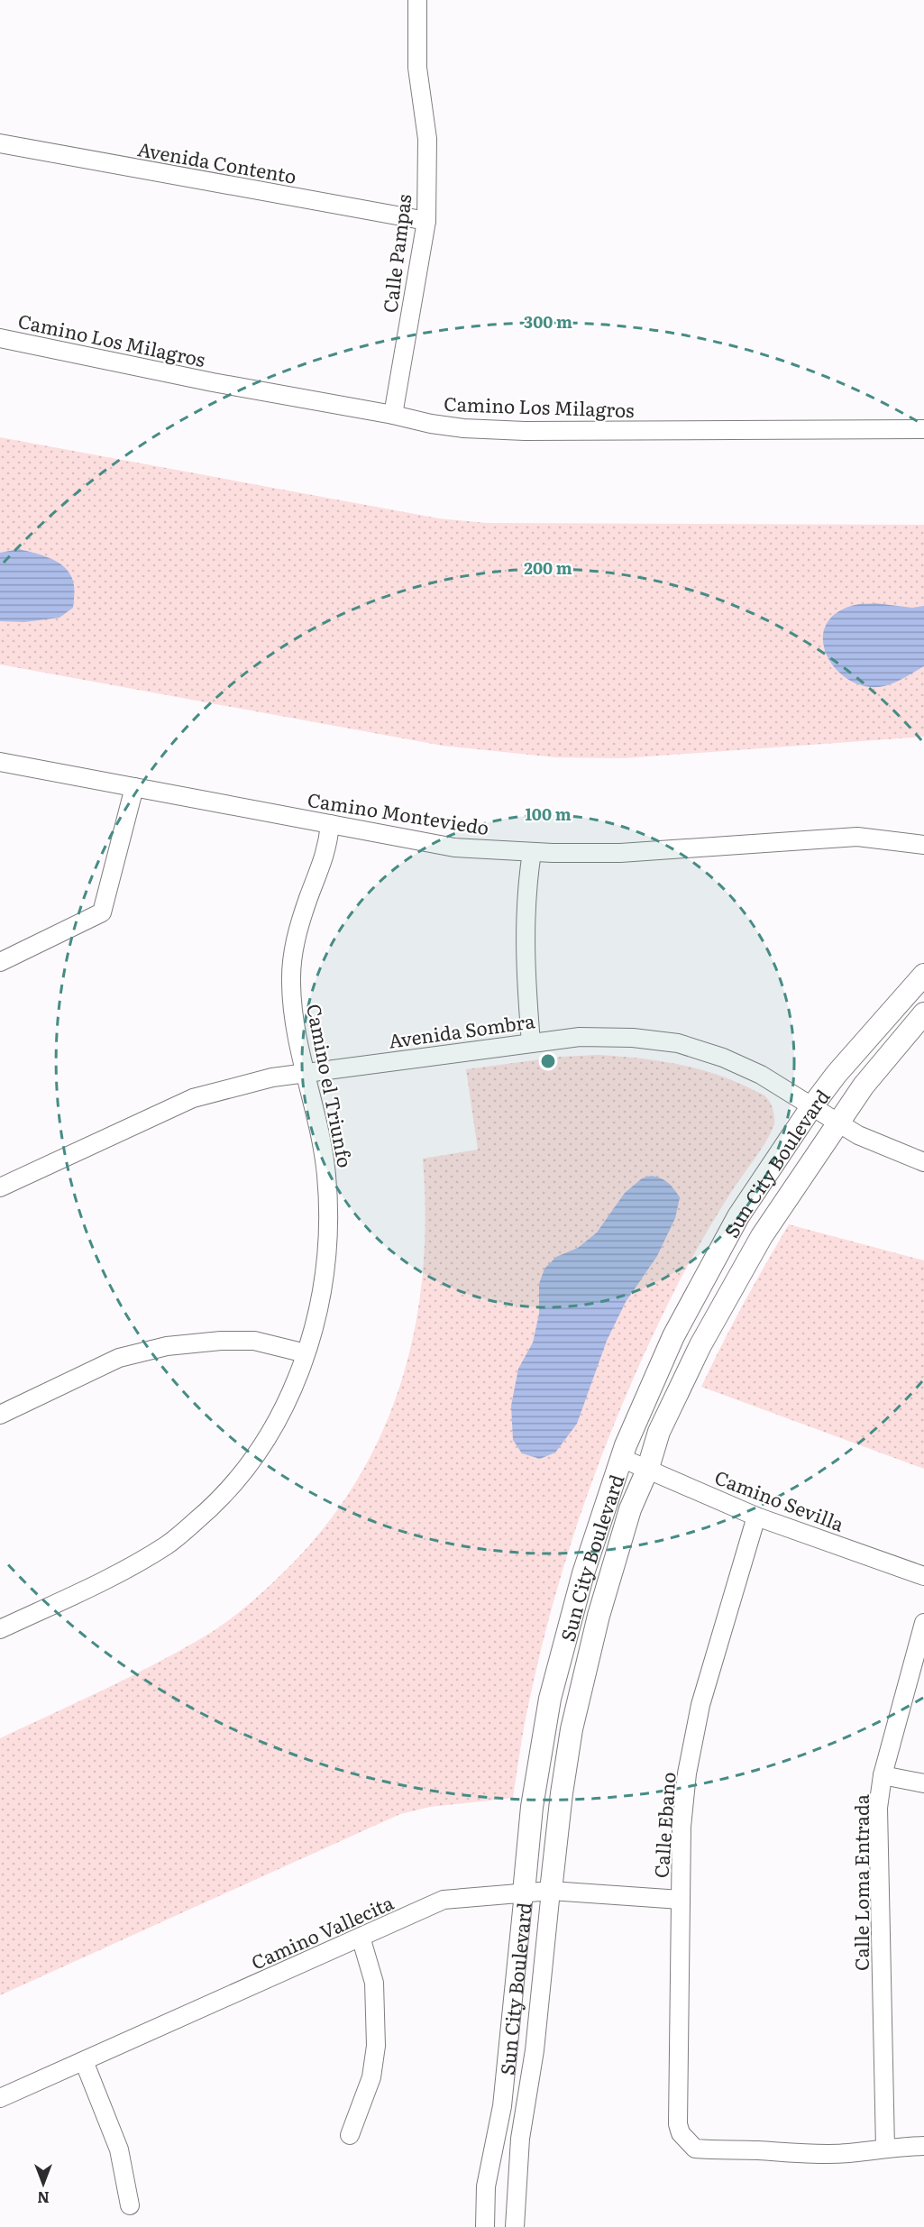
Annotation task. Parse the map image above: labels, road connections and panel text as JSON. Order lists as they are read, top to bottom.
{
  "streets": {
    "street": [
      "Avenida Contento",
      "Calle Pampas",
      "Camino Los Milagros",
      "Camino Monteviedo",
      "Avenida Sombra",
      "Camino el Triunfo",
      "Sun City Boulevard",
      "Camino Sevilla",
      "Calle Ebano",
      "Calle Loma Entrada",
      "Camino Vallecita"
    ]
  },
  "crossings": [
    ["Avenida Contento", "Calle Pampas"],
    ["Calle Pampas", "Camino Los Milagros"],
    ["Camino Monteviedo", "Camino el Triunfo"],
    ["Avenida Sombra", "Camino el Triunfo"],
    ["Avenida Sombra", "Sun City Boulevard"],
    ["Sun City Boulevard", "Camino Sevilla"],
    ["Sun City Boulevard", "Camino Vallecita"],
    ["Camino Sevilla", "Calle Ebano"],
    ["Calle Ebano", "Calle Loma Entrada"],
    ["Calle Ebano", "Camino Vallecita"]
  ],
  "north": "bottom",
  "rings": ["300 m", "200 m", "100 m"]
}
